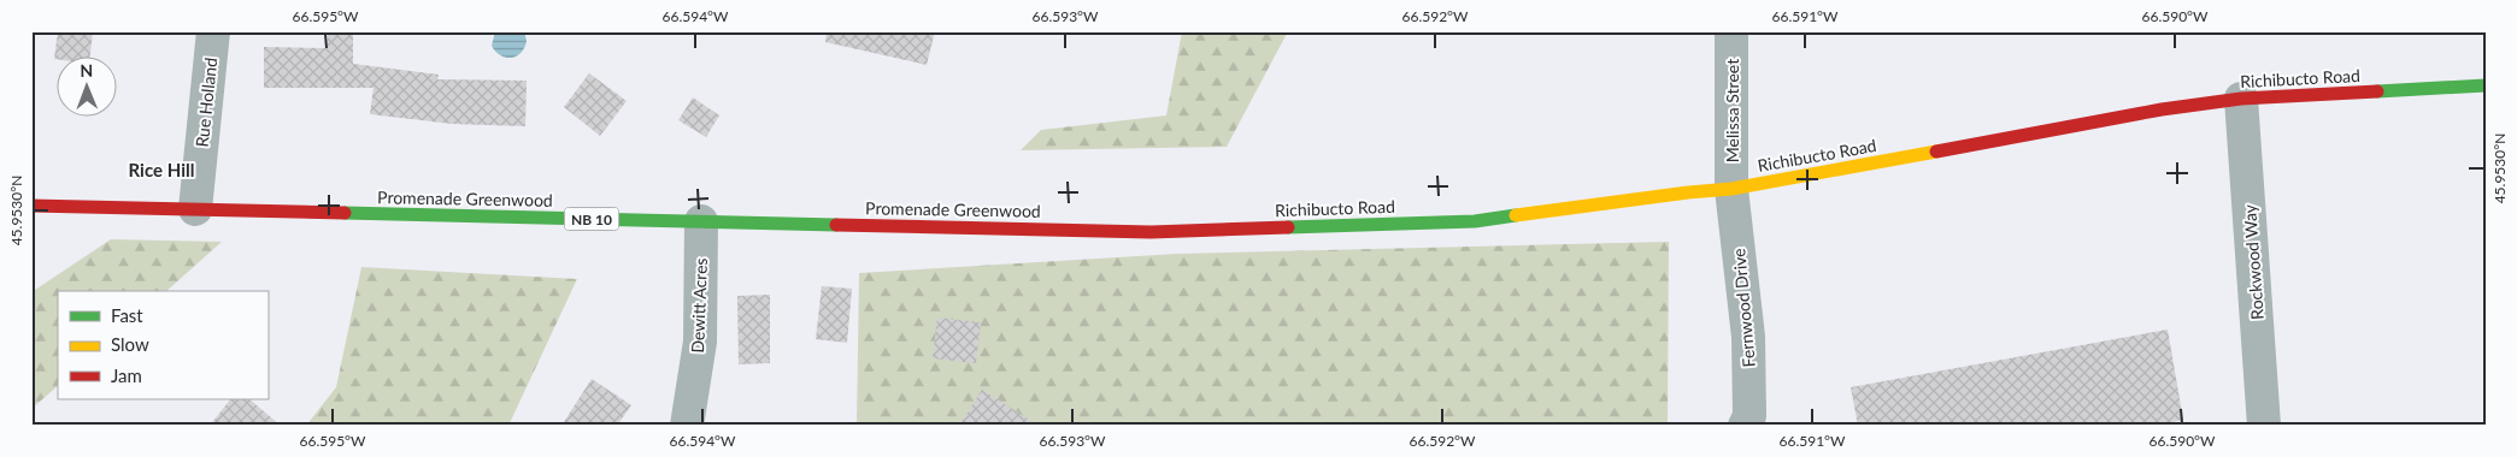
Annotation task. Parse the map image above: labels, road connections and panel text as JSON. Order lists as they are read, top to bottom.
{
  "streets": {
    "main road": ["Richibucto Road", "Promenade Greenwood", "NB 10"],
    "street": [
      "Rue Holland",
      "Melissa Street",
      "Rockwood Way",
      "Dewitt Acres",
      "Fernwood Drive"
    ]
  },
  "crossings": [
    ["Richibucto Road", "Melissa Street"],
    ["Richibucto Road", "Promenade Greenwood"],
    ["Richibucto Road", "Rockwood Way"],
    ["Richibucto Road", "Fernwood Drive"],
    ["Rue Holland", "Promenade Greenwood"],
    ["Melissa Street", "Fernwood Drive"],
    ["Promenade Greenwood", "Dewitt Acres"]
  ],
  "districts": ["Rice Hill"],
  "legend": ["Fast", "Slow", "Jam"],
  "north": "top",
  "coordinates": [
    "66.595°W",
    "66.594°W",
    "66.593°W",
    "66.592°W",
    "66.591°W",
    "66.590°W",
    "45.9530°N"
  ]
}
